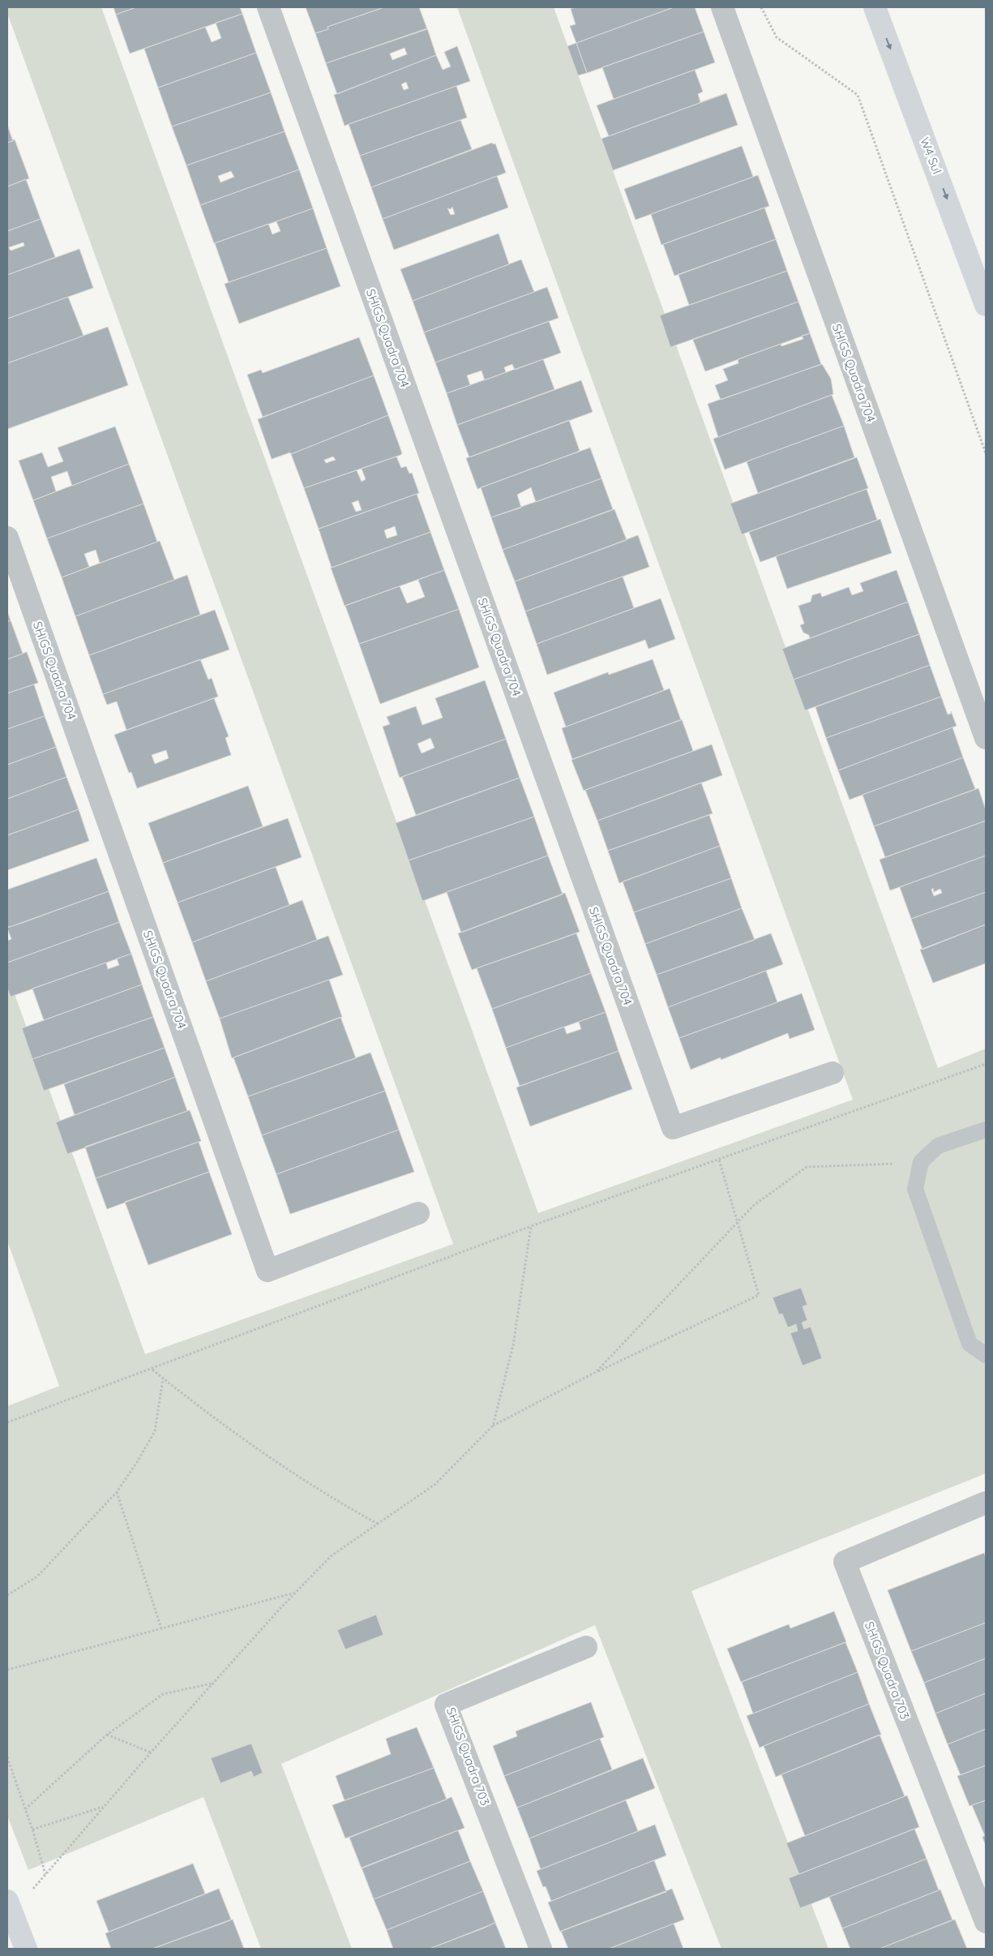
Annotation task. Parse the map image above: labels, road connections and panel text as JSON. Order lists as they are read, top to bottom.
{
  "streets": {
    "main road": ["W4 Sul"],
    "street": ["SHIGS Quadra 704", "SHIGS Quadra 703"]
  },
  "one_way": ["W4 Sul"]
}
